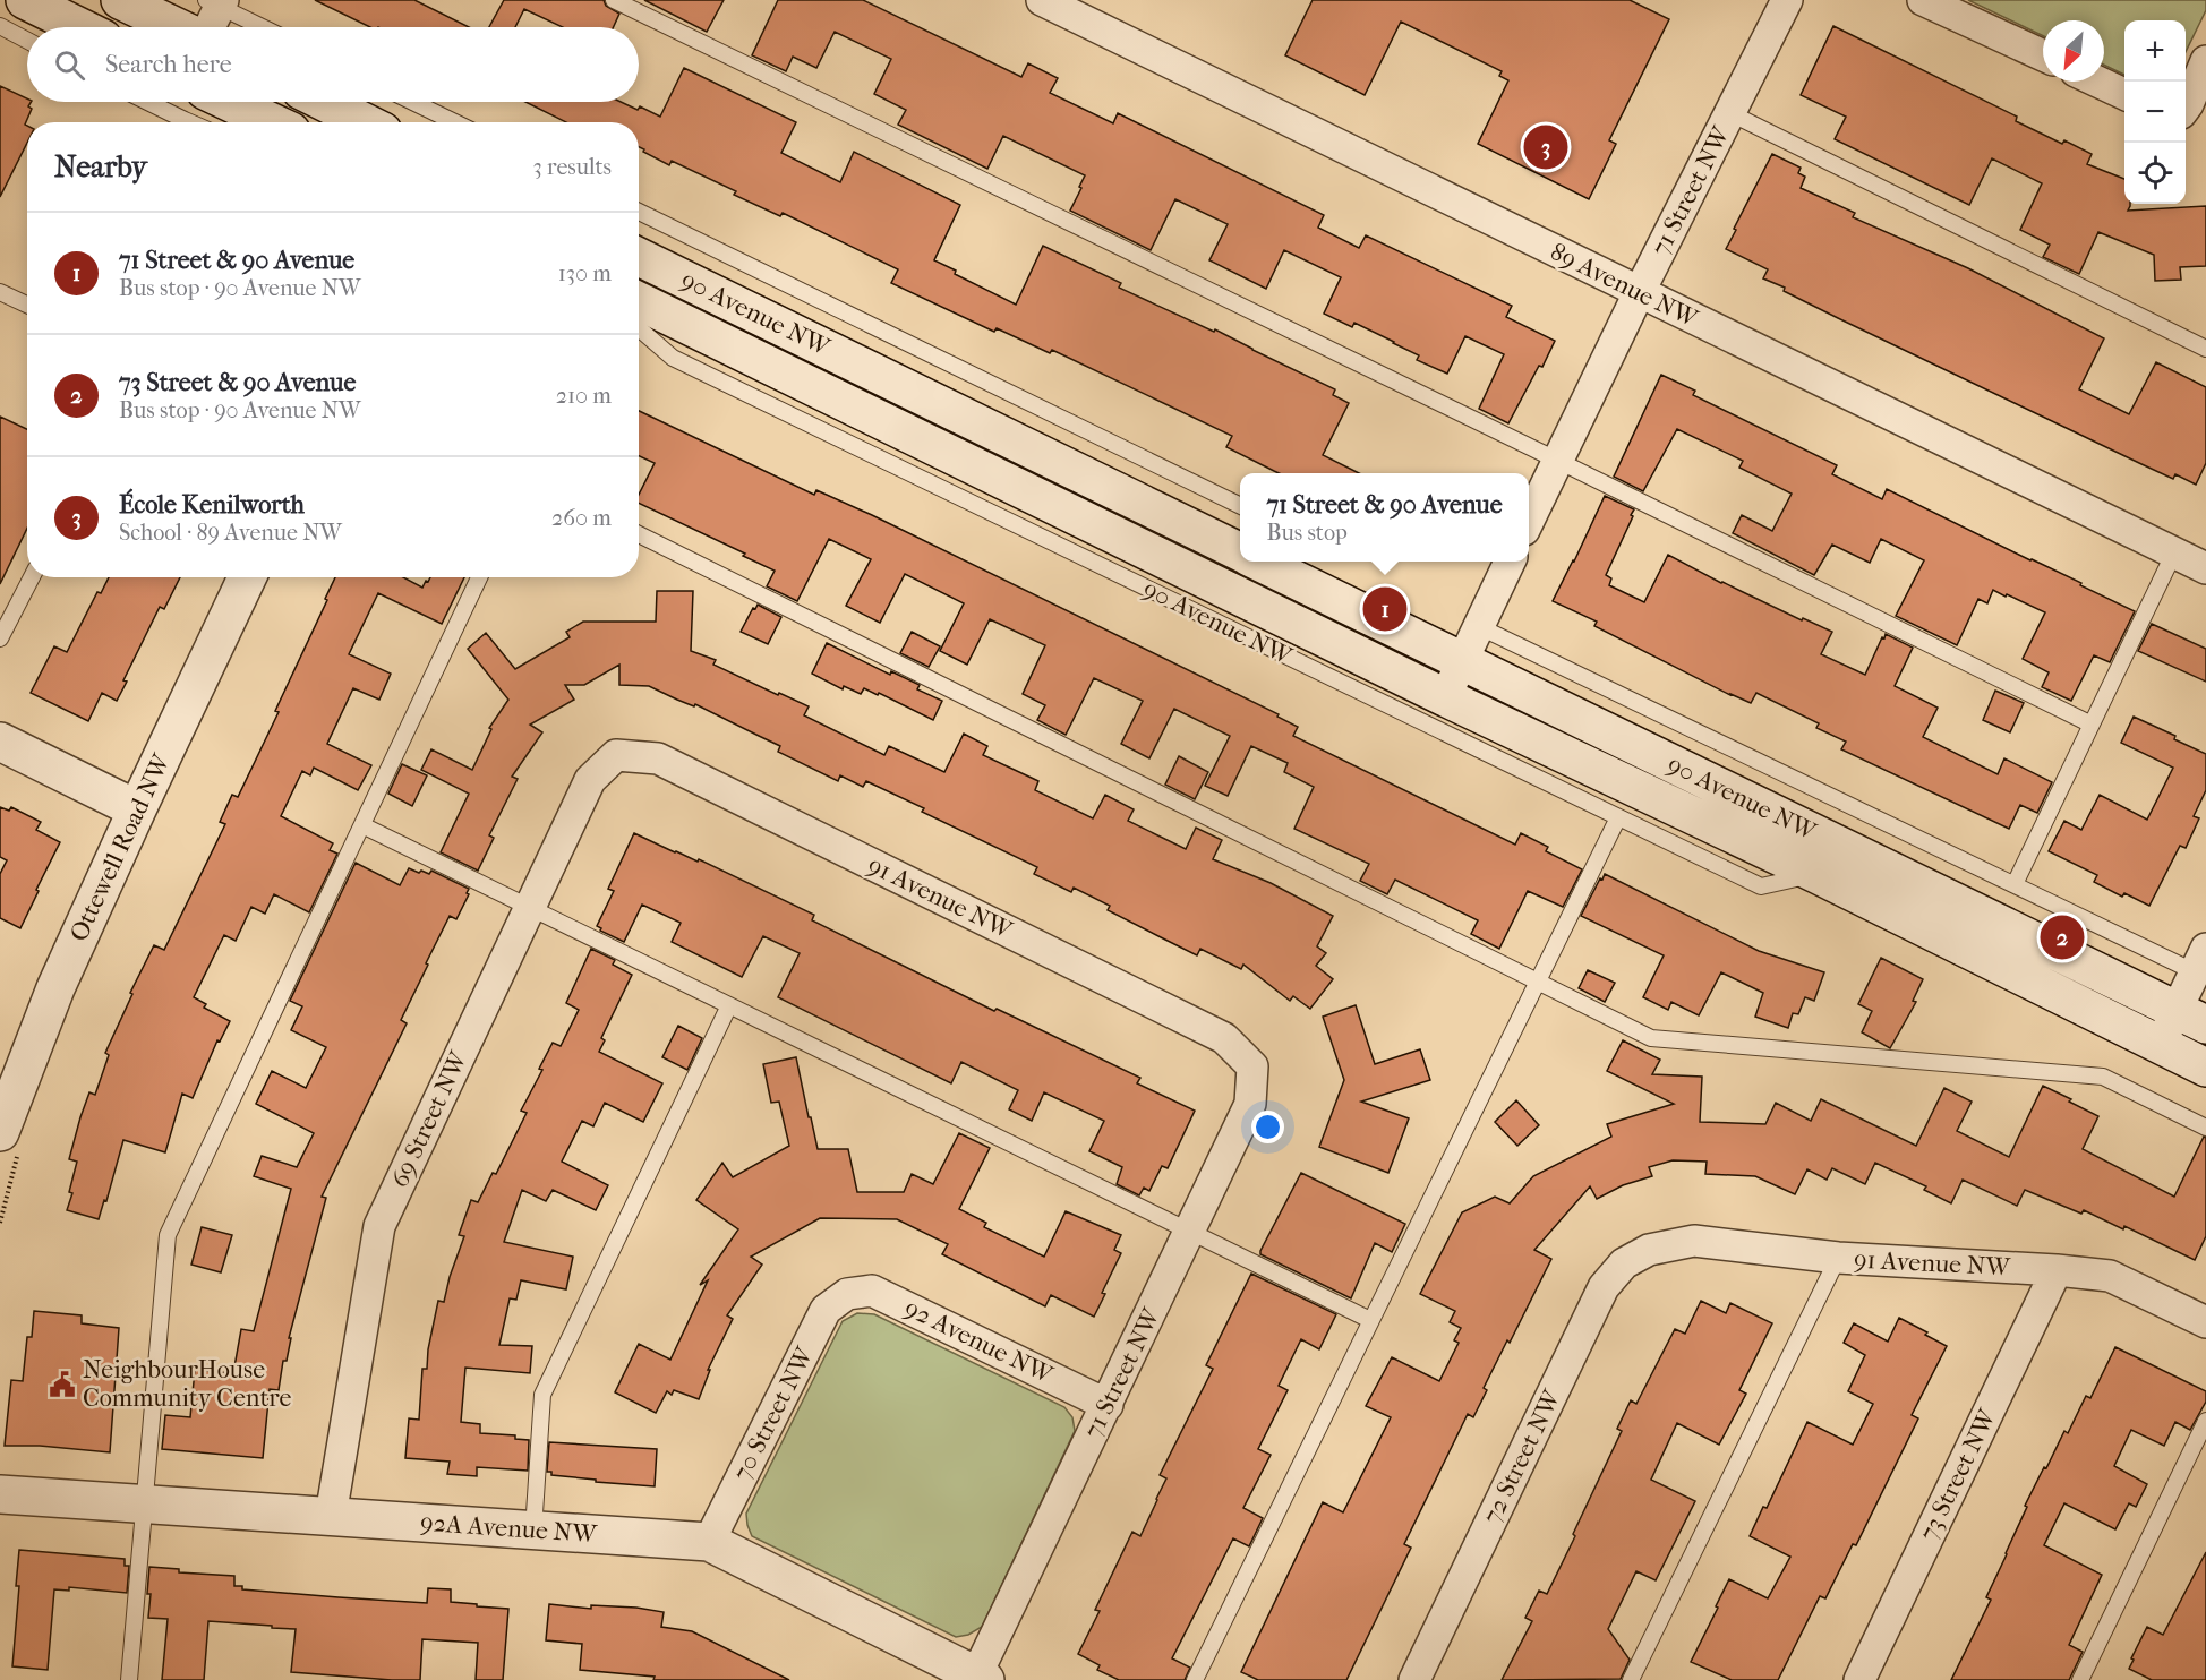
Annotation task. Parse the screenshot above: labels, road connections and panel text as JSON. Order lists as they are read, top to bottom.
{
  "streets": {
    "main road": ["90 Avenue NW", "Ottewell Road NW", "92A Avenue NW"],
    "street": [
      "71 Street NW",
      "89 Avenue NW",
      "91 Avenue NW",
      "69 Street NW",
      "92 Avenue NW",
      "70 Street NW",
      "72 Street NW",
      "73 Street NW"
    ]
  },
  "crossings": [
    ["71 Street NW", "89 Avenue NW"],
    ["71 Street NW", "91 Avenue NW"],
    ["71 Street NW", "92 Avenue NW"],
    ["71 Street NW", "92A Avenue NW"],
    ["91 Avenue NW", "69 Street NW"],
    ["91 Avenue NW", "72 Street NW"],
    ["91 Avenue NW", "73 Street NW"],
    ["69 Street NW", "92A Avenue NW"],
    ["92 Avenue NW", "70 Street NW"],
    ["70 Street NW", "92A Avenue NW"]
  ],
  "places": {
    "public building": ["NeighbourHouse Community Centre"]
  },
  "north": "bottom left",
  "page": {
    "map_buttons": ["+", "−"],
    "search": "Search here",
    "pins": ["3", "1", "2"],
    "heading": ["Nearby", "3 results"],
    "list": [
      {
        "mark": "1",
        "name": "71 Street & 90 Avenue",
        "note": "Bus stop · 90 Avenue NW",
        "value": "130 m"
      },
      {
        "mark": "2",
        "name": "73 Street & 90 Avenue",
        "note": "Bus stop · 90 Avenue NW",
        "value": "210 m"
      },
      {
        "mark": "3",
        "name": "École Kenilworth",
        "note": "School · 89 Avenue NW",
        "value": "260 m"
      }
    ],
    "popup": ["71 Street & 90 Avenue", "Bus stop"]
  }
}
